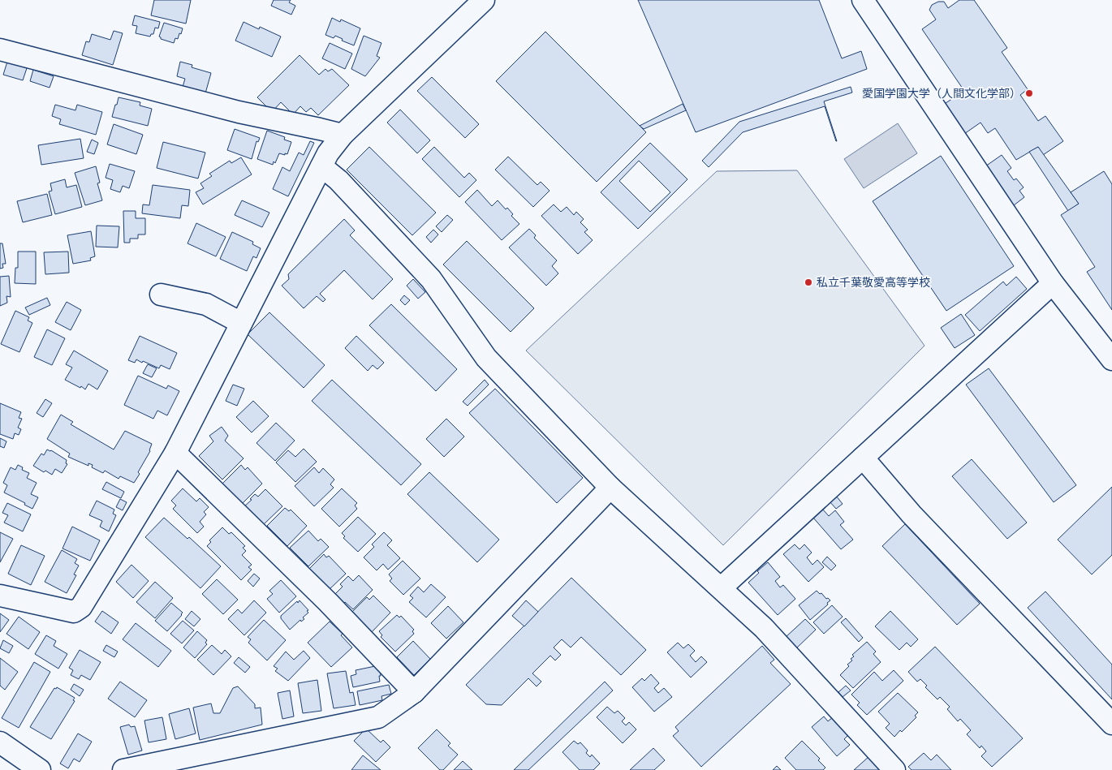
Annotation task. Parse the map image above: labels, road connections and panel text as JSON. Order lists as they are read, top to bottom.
{
  "places": ["愛国学園大学（人間文化学部）", "私立千葉敬愛高等学校"]
}
